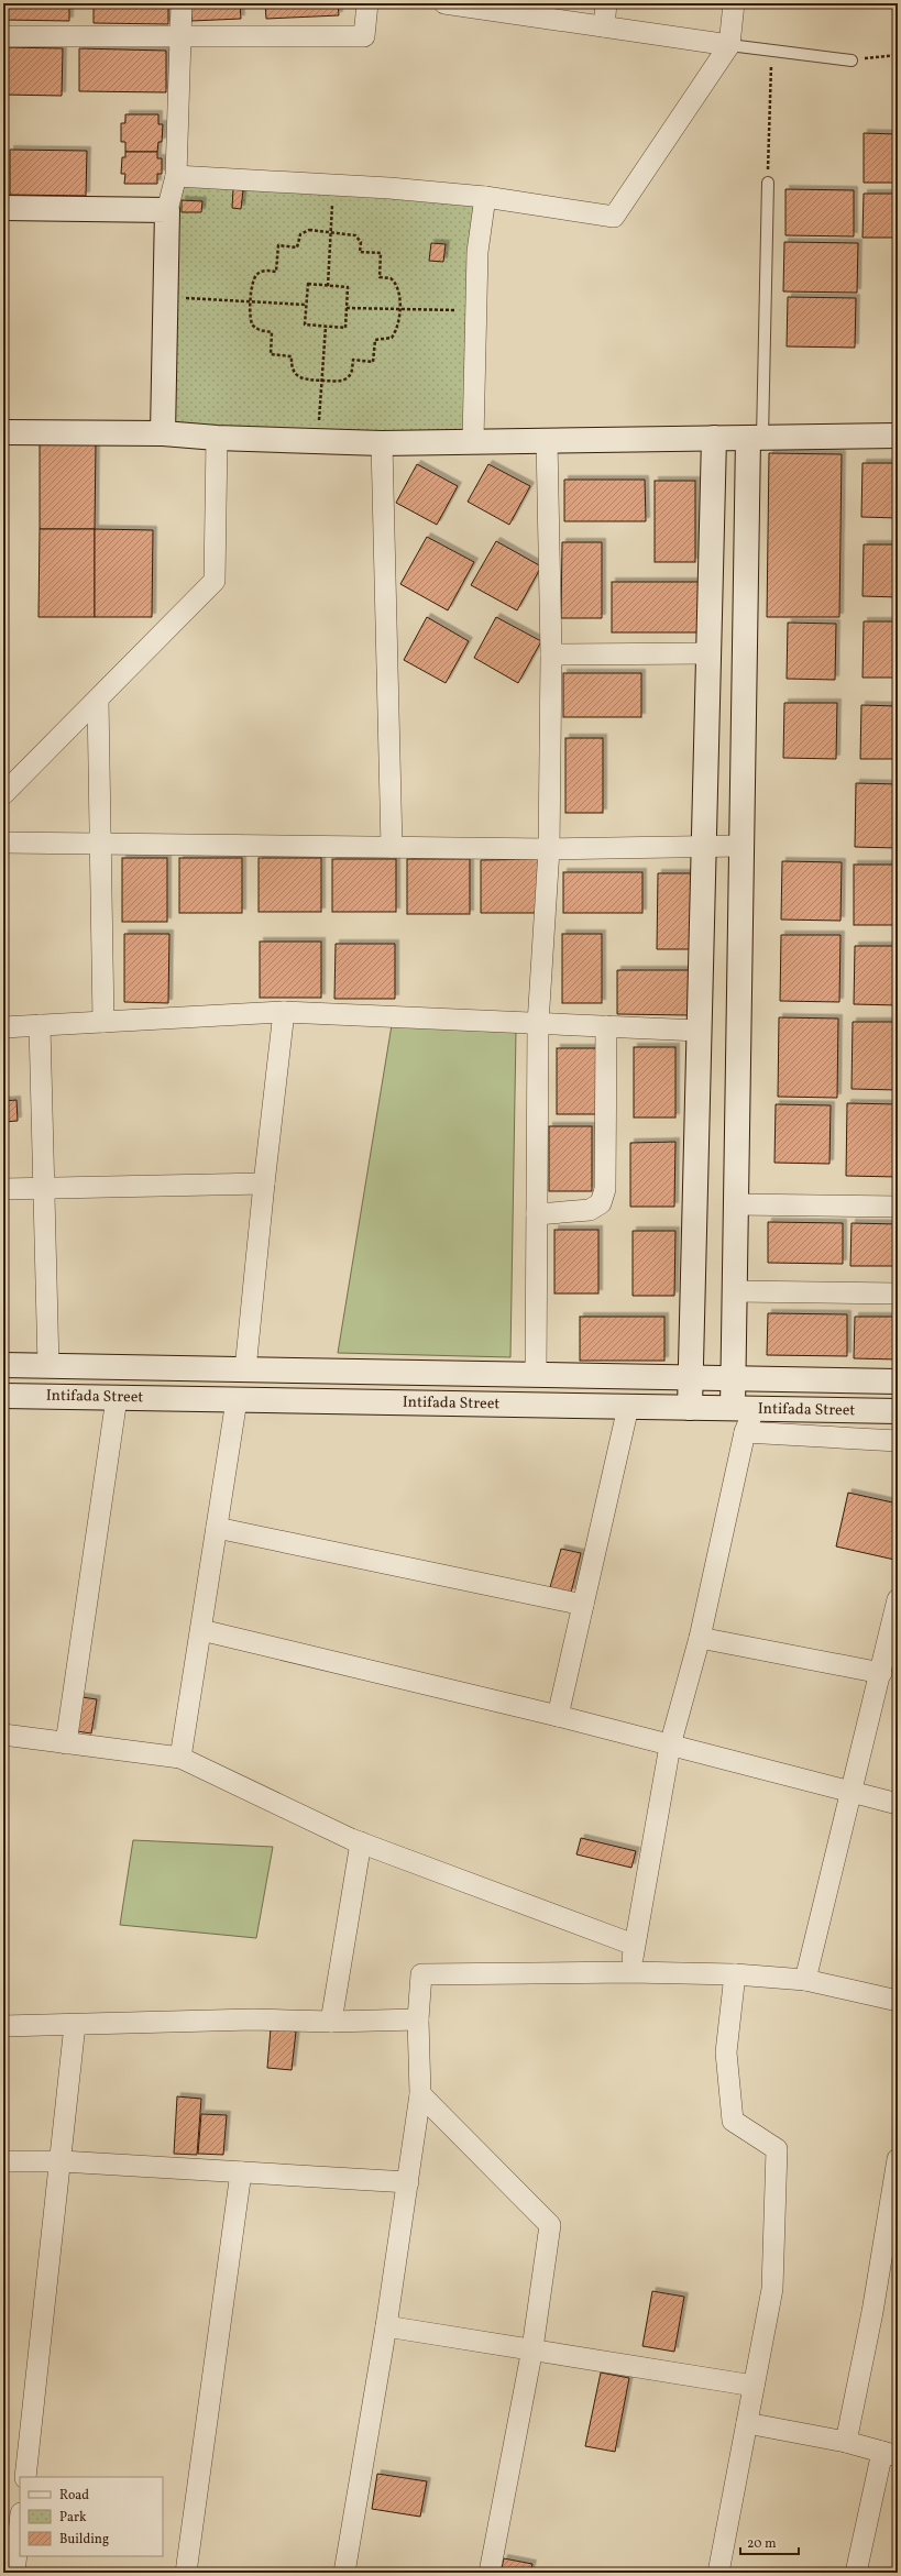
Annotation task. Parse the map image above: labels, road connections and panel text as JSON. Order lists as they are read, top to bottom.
{
  "streets": {
    "street": ["Intifada Street"]
  },
  "legend": ["Road", "Park", "Building"],
  "scale_bar": "20 m"
}
